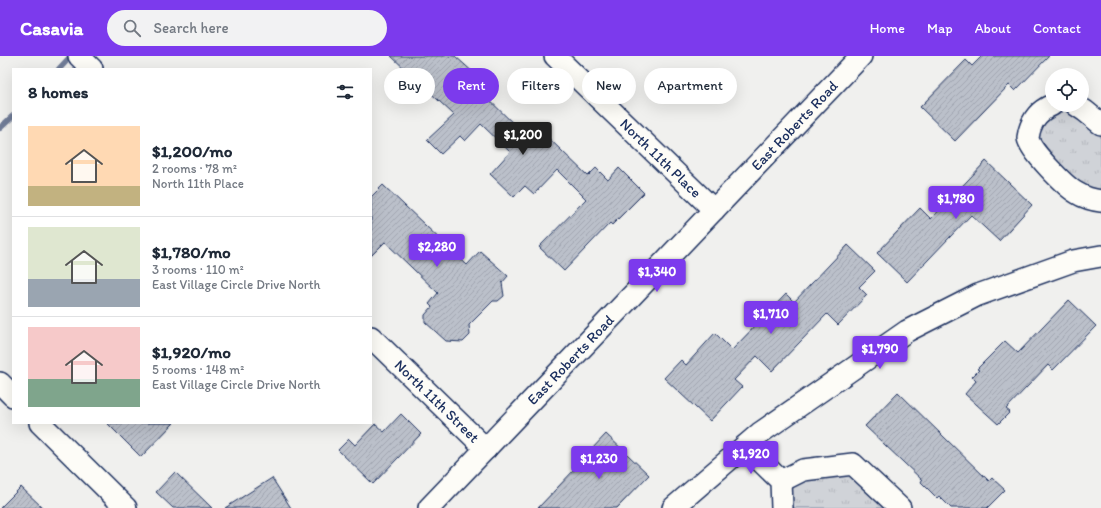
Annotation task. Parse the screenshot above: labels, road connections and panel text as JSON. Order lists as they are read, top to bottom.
{
  "streets": {
    "street": ["East Roberts Road", "North 11th Place", "North 11th Street"]
  },
  "crossings": [
    ["East Roberts Road", "North 11th Place"],
    ["East Roberts Road", "North 11th Street"]
  ],
  "page": {
    "header": "Casavia",
    "search": "Search here",
    "nav": [
      "Home",
      "Map",
      "About",
      "Contact"
    ],
    "chip": [
      "Buy",
      "Rent",
      "Filters",
      "New",
      "Apartment"
    ],
    "heading": "8 homes",
    "list": [
      {
        "name": "$1,200/mo",
        "note": "2 rooms · 78 m² · North 11th Place"
      },
      {
        "name": "$1,780/mo",
        "note": "3 rooms · 110 m² · East Village Circle Drive North"
      },
      {
        "name": "$1,920/mo",
        "note": "5 rooms · 148 m² · East Village Circle Drive North"
      }
    ],
    "price": [
      "$1,200",
      "$1,780",
      "$2,280",
      "$1,340",
      "$1,710",
      "$1,790",
      "$1,920",
      "$1,230"
    ]
  }
}
